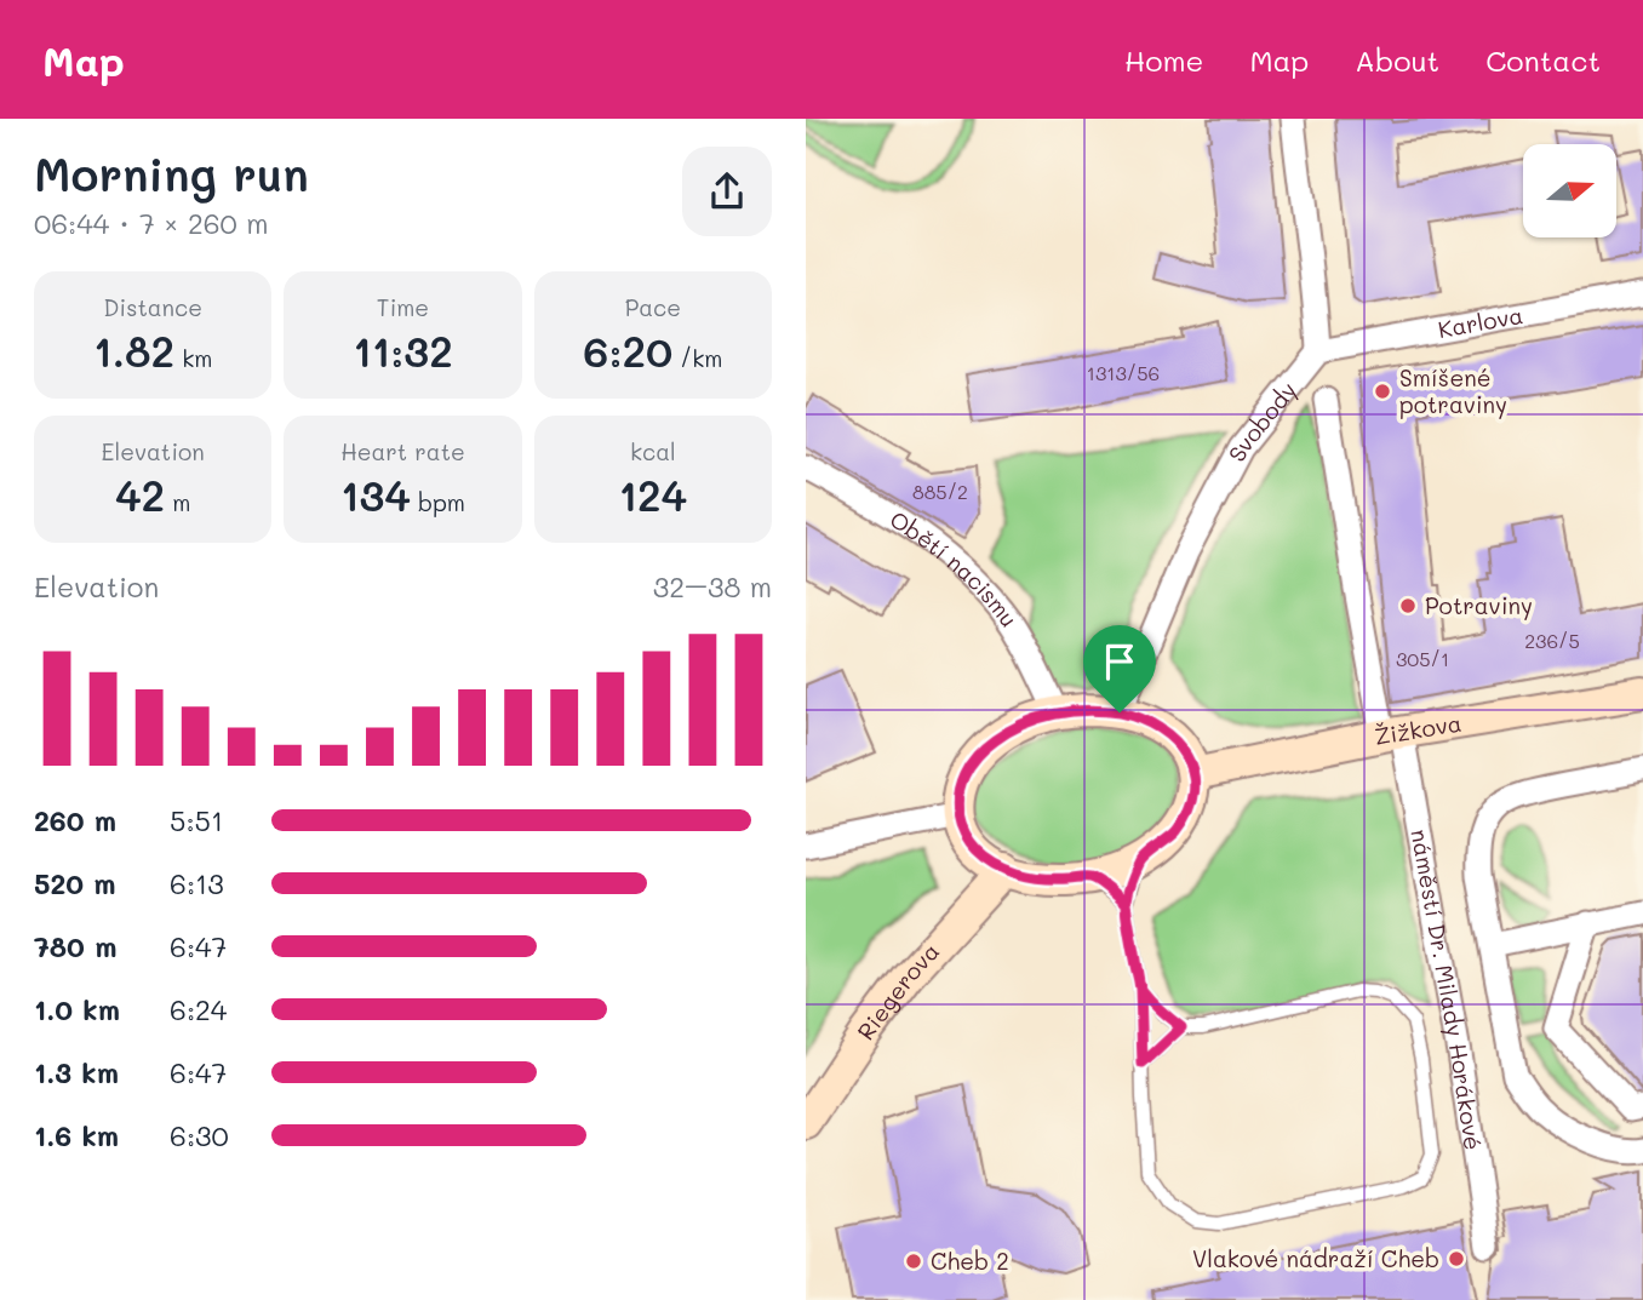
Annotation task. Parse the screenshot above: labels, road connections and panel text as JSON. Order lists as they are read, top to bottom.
{
  "streets": {
    "street": [
      "Karlova",
      "Svobody",
      "Obětí nacismu",
      "Žižkova",
      "náměstí Dr. Milady Horákové",
      "Riegerova"
    ]
  },
  "crossings": [
    ["Karlova", "Svobody"],
    ["Svobody", "Obětí nacismu"],
    ["Svobody", "Žižkova"],
    ["Svobody", "náměstí Dr. Milady Horákové"],
    ["Svobody", "Riegerova"],
    ["Obětí nacismu", "Žižkova"],
    ["Obětí nacismu", "náměstí Dr. Milady Horákové"],
    ["Obětí nacismu", "Riegerova"],
    ["Žižkova", "náměstí Dr. Milady Horákové"],
    ["Žižkova", "Riegerova"],
    ["náměstí Dr. Milady Horákové", "Riegerova"]
  ],
  "places": [
    "Smíšené potraviny",
    "Potraviny",
    "Vlakové nádraží Cheb",
    "Cheb 2"
  ],
  "house_numbers": [
    "1313/56",
    "885/2",
    "236/5",
    "305/1"
  ],
  "north": "right",
  "page": {
    "header": "Map",
    "nav": [
      "Home",
      "Map",
      "About",
      "Contact"
    ],
    "heading": ["Morning run", "06:44 · 7 × 260 m"],
    "stats": [
      ["Distance", "1.82 km"],
      ["Time", "11:32"],
      ["Pace", "6:20 /km"],
      ["Elevation", "42 m"],
      ["Heart rate", "134 bpm"],
      ["kcal", "124"]
    ],
    "chart": ["Elevation", "32–38 m"],
    "list": [
      {
        "name": "260 m",
        "note": "5:51"
      },
      {
        "name": "520 m",
        "note": "6:13"
      },
      {
        "name": "780 m",
        "note": "6:47"
      },
      {
        "name": "1.0 km",
        "note": "6:24"
      },
      {
        "name": "1.3 km",
        "note": "6:47"
      },
      {
        "name": "1.6 km",
        "note": "6:30"
      }
    ]
  }
}
